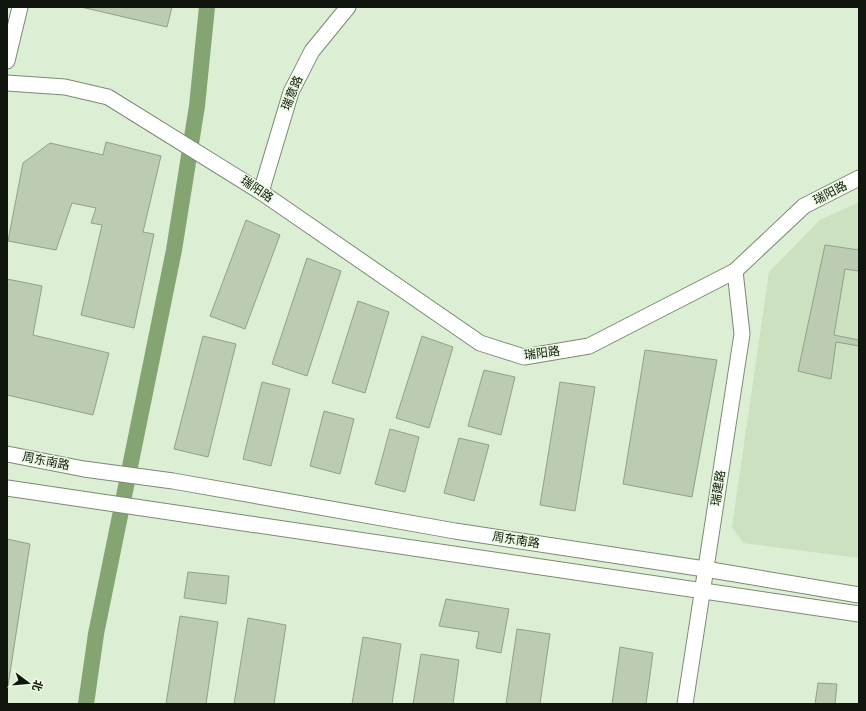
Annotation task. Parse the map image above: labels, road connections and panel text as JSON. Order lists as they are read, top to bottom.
{
  "streets": {
    "street": [
      "瑞意路",
      "瑞阳路",
      "周东南路",
      "瑞建路"
    ]
  },
  "crossings": [
    ["瑞意路", "瑞阳路"],
    ["瑞阳路", "瑞建路"],
    ["周东南路", "瑞建路"]
  ],
  "north": "right"
}
